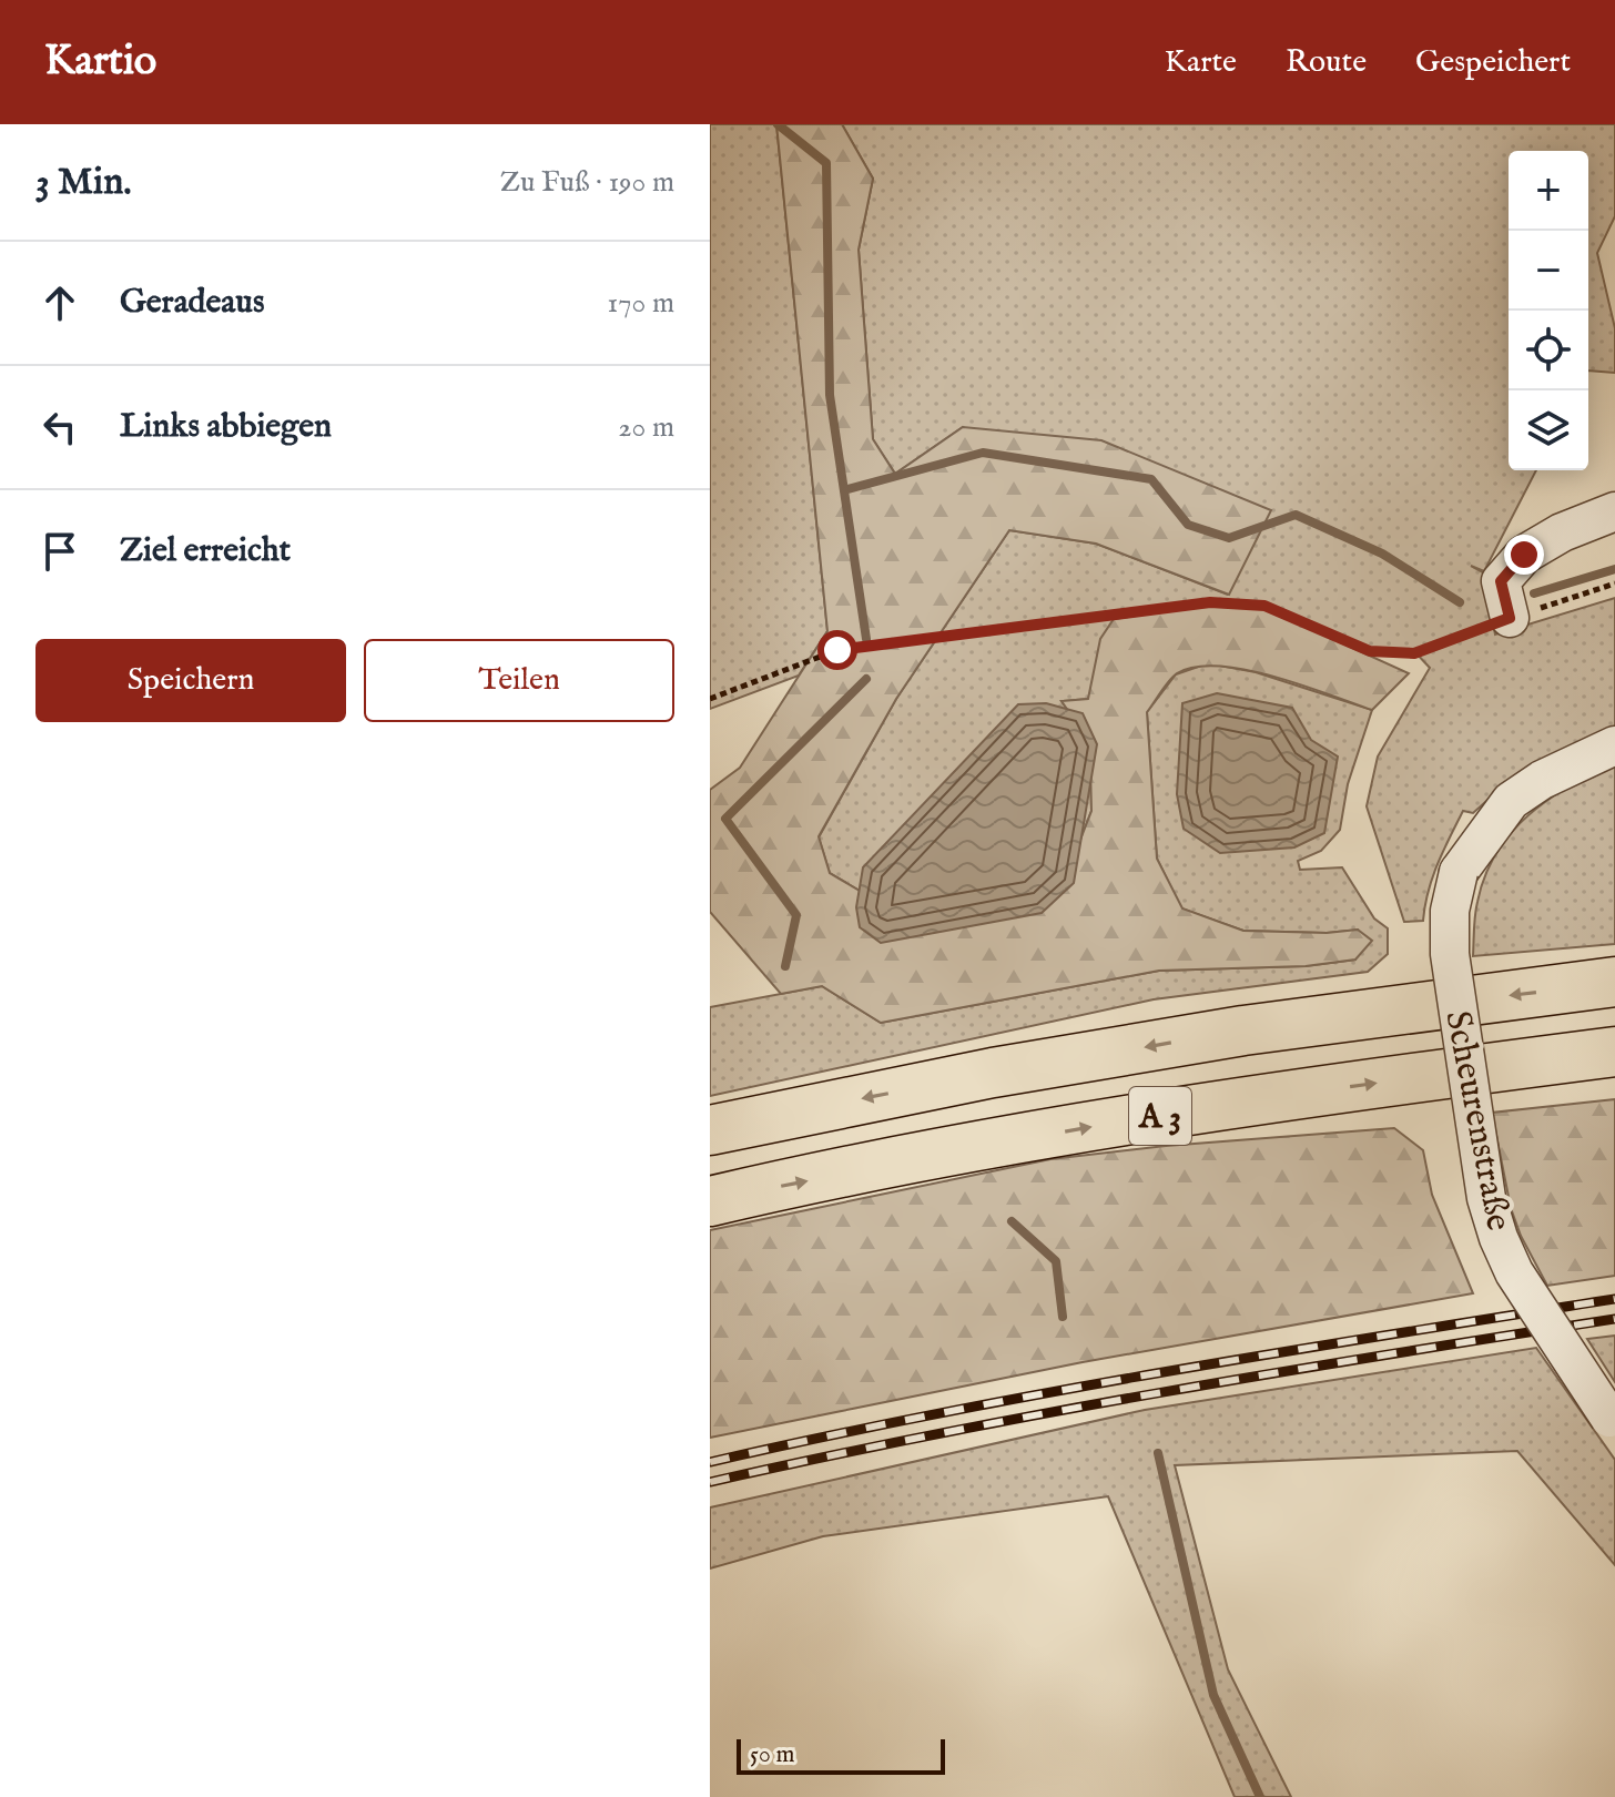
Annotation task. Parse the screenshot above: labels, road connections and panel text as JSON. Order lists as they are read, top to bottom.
{
  "streets": {
    "highway": ["A 3"],
    "street": ["Scheurenstraße"]
  },
  "scale_bar": "50 m",
  "page": {
    "header": "Kartio",
    "nav": ["Karte", "Route", "Gespeichert"],
    "heading": ["3 Min.", "Zu Fuß · 190 m"],
    "map_buttons": ["+", "−"],
    "list": [
      ["Geradeaus", "170 m"],
      ["Links abbiegen", "20 m"],
      "Ziel erreicht"
    ],
    "buttons": ["Speichern", "Teilen"],
    "scale": "50 m"
  }
}
